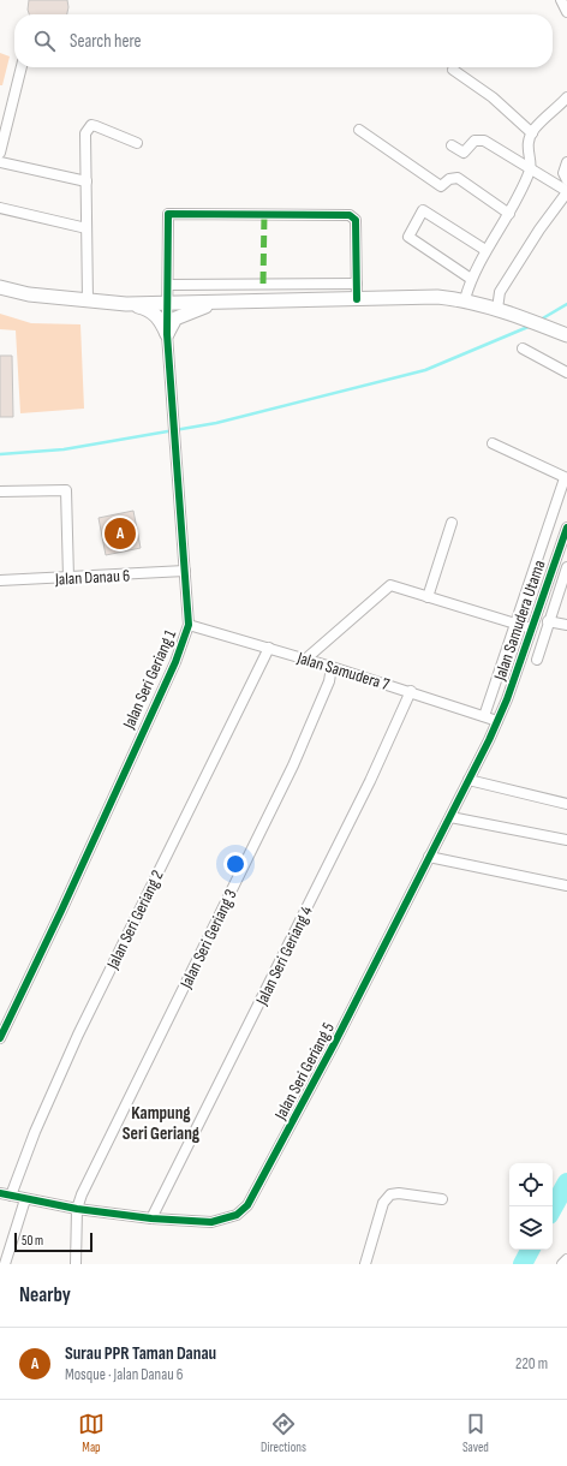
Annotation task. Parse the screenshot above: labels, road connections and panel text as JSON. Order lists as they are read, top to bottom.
{
  "streets": {
    "street": [
      "Jalan Danau 6",
      "Jalan Samudera Utama",
      "Jalan Samudera 7",
      "Jalan Seri Geriang 1",
      "Jalan Seri Geriang 2",
      "Jalan Seri Geriang 3",
      "Jalan Seri Geriang 4",
      "Jalan Seri Geriang 5"
    ]
  },
  "crossings": [
    ["Jalan Danau 6", "Jalan Seri Geriang 1"],
    ["Jalan Samudera Utama", "Jalan Samudera 7"],
    ["Jalan Samudera Utama", "Jalan Seri Geriang 5"],
    ["Jalan Samudera 7", "Jalan Seri Geriang 1"],
    ["Jalan Samudera 7", "Jalan Seri Geriang 2"],
    ["Jalan Samudera 7", "Jalan Seri Geriang 3"],
    ["Jalan Samudera 7", "Jalan Seri Geriang 4"],
    ["Jalan Samudera 7", "Jalan Seri Geriang 5"],
    ["Jalan Seri Geriang 2", "Jalan Seri Geriang 5"],
    ["Jalan Seri Geriang 3", "Jalan Seri Geriang 5"],
    ["Jalan Seri Geriang 4", "Jalan Seri Geriang 5"]
  ],
  "districts": ["Kampung Seri Geriang"],
  "scale_bar": "50 m",
  "page": {
    "search": "Search here",
    "pins": "A",
    "scale": "50 m",
    "heading": "Nearby",
    "list": [
      {
        "mark": "A",
        "name": "Surau PPR Taman Danau",
        "note": "Mosque · Jalan Danau 6",
        "value": "220 m"
      }
    ],
    "nav": ["Map", "Directions", "Saved"]
  }
}
